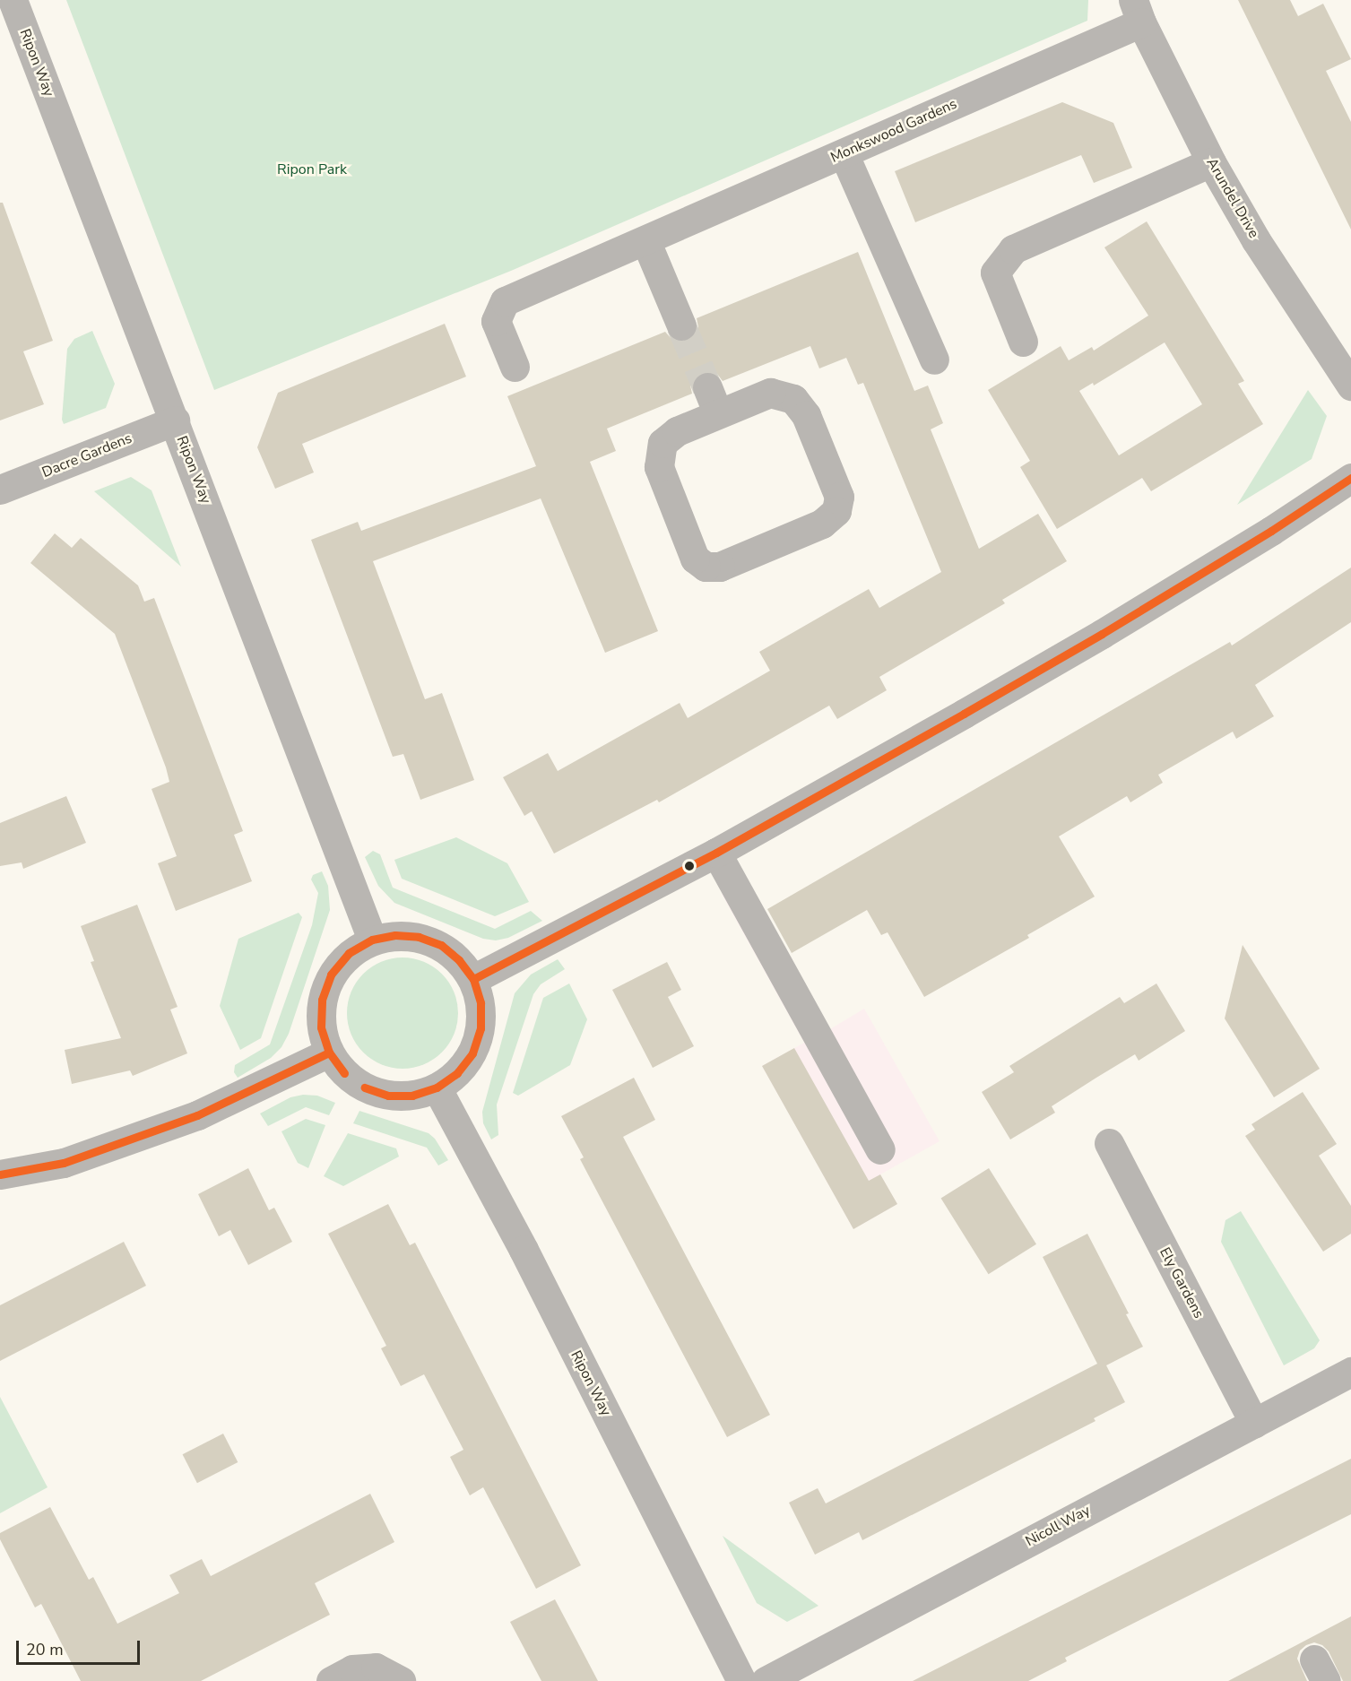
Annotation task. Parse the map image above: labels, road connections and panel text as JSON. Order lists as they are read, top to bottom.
{
  "streets": {
    "street": [
      "Ripon Way",
      "Monkswood Gardens",
      "Arundel Drive",
      "Dacre Gardens",
      "Ely Gardens",
      "Nicoll Way"
    ]
  },
  "crossings": [
    ["Ripon Way", "Dacre Gardens"],
    ["Monkswood Gardens", "Arundel Drive"],
    ["Ely Gardens", "Nicoll Way"]
  ],
  "parks": ["Ripon Park"],
  "scale_bar": "20 m"
}
